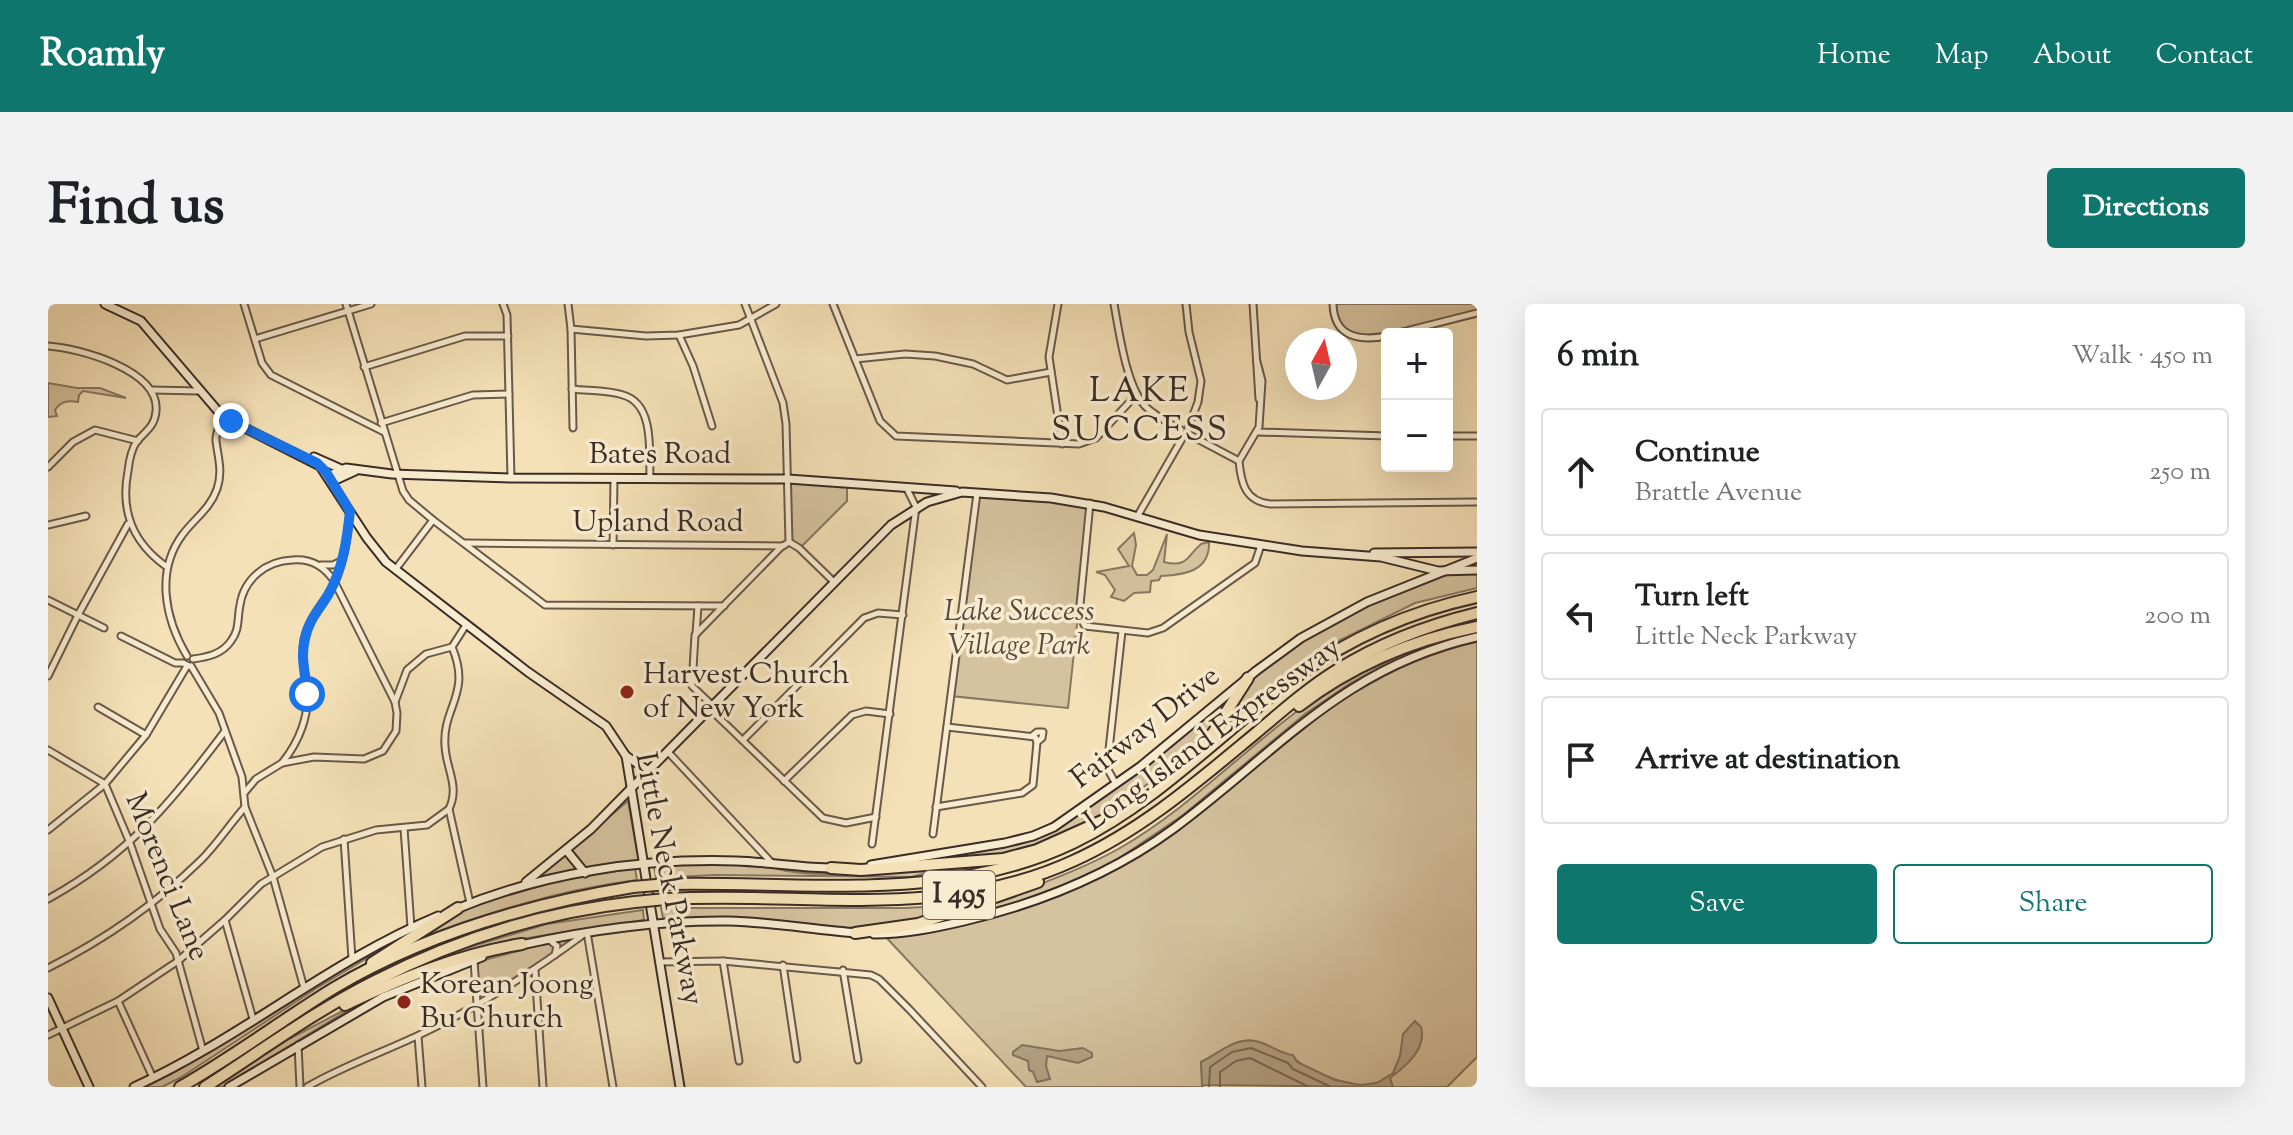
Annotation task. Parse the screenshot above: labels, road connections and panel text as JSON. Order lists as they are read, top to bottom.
{
  "streets": {
    "highway": ["Long Island Expressway", "I 495"],
    "main road": ["Bates Road", "Fairway Drive", "Little Neck Parkway"],
    "street": ["Upland Road", "Morenci Lane"]
  },
  "crossings": [
    ["Bates Road", "Little Neck Parkway"],
    ["Fairway Drive", "Little Neck Parkway"]
  ],
  "districts": ["LAKE SUCCESS"],
  "parks": ["Lake Success Village Park"],
  "places": ["Harvest Church of New York", "Korean Joong Bu Church"],
  "north": "top",
  "page": {
    "header": "Roamly",
    "nav": [
      "Home",
      "Map",
      "About",
      "Contact"
    ],
    "title": "Find us",
    "buttons": [
      "Directions",
      ["Save", "Share"]
    ],
    "heading": ["6 min", "Walk · 450 m"],
    "map_buttons": ["+", "−"],
    "list": [
      ["Continue", "Brattle Avenue", "250 m"],
      ["Turn left", "Little Neck Parkway", "200 m"],
      "Arrive at destination"
    ]
  }
}
